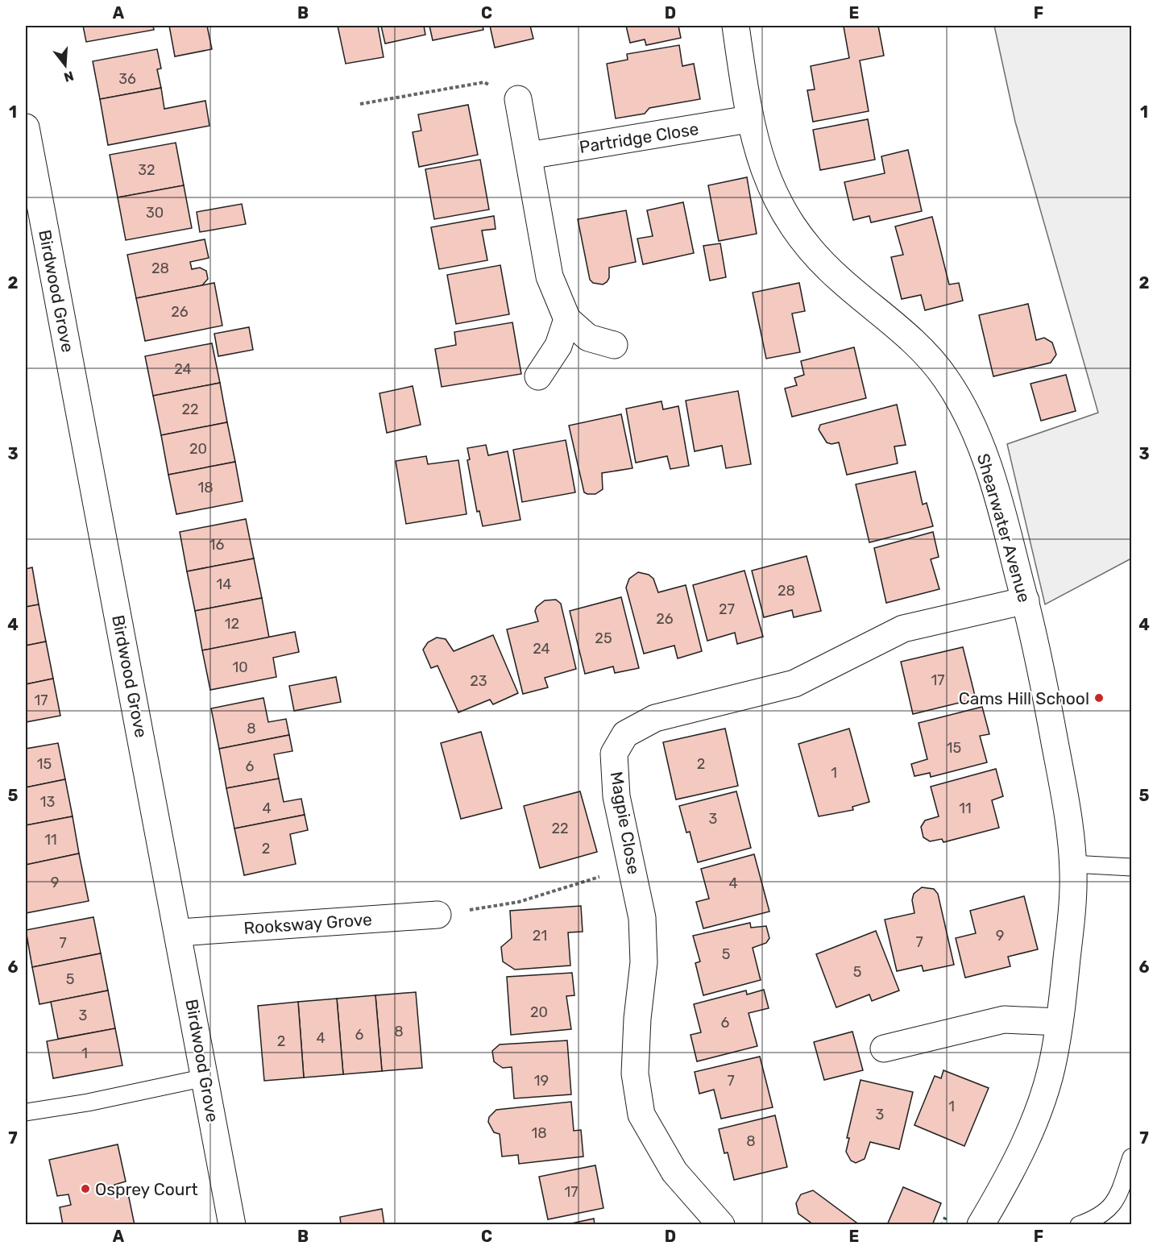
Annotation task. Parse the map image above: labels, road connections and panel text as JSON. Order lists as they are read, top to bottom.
{
  "streets": {
    "street": [
      "Partridge Close",
      "Birdwood Grove",
      "Shearwater Avenue",
      "Magpie Close",
      "Rooksway Grove"
    ]
  },
  "crossings": [
    ["Partridge Close", "Shearwater Avenue"],
    ["Birdwood Grove", "Rooksway Grove"],
    ["Shearwater Avenue", "Magpie Close"]
  ],
  "places": ["Cams Hill School", "Osprey Court"],
  "house_numbers": [
    "36",
    "32",
    "30",
    "28",
    "26",
    "24",
    "22",
    "20",
    "18",
    "16",
    "14",
    "28",
    "27",
    "26",
    "12",
    "25",
    "24",
    "10",
    "17",
    "23",
    "17",
    "8",
    "15",
    "15",
    "2",
    "6",
    "1",
    "13",
    "4",
    "11",
    "3",
    "22",
    "11",
    "2",
    "9",
    "4",
    "21",
    "9",
    "7",
    "7",
    "5",
    "5",
    "5",
    "20",
    "3",
    "6",
    "8",
    "6",
    "4",
    "2",
    "1",
    "19",
    "7",
    "1",
    "3",
    "18",
    "8",
    "17"
  ],
  "north": "bottom",
  "grid": {
    "columns": [
      "A",
      "B",
      "C",
      "D",
      "E",
      "F"
    ],
    "rows": [
      "1",
      "2",
      "3",
      "4",
      "5",
      "6",
      "7"
    ]
  }
}
